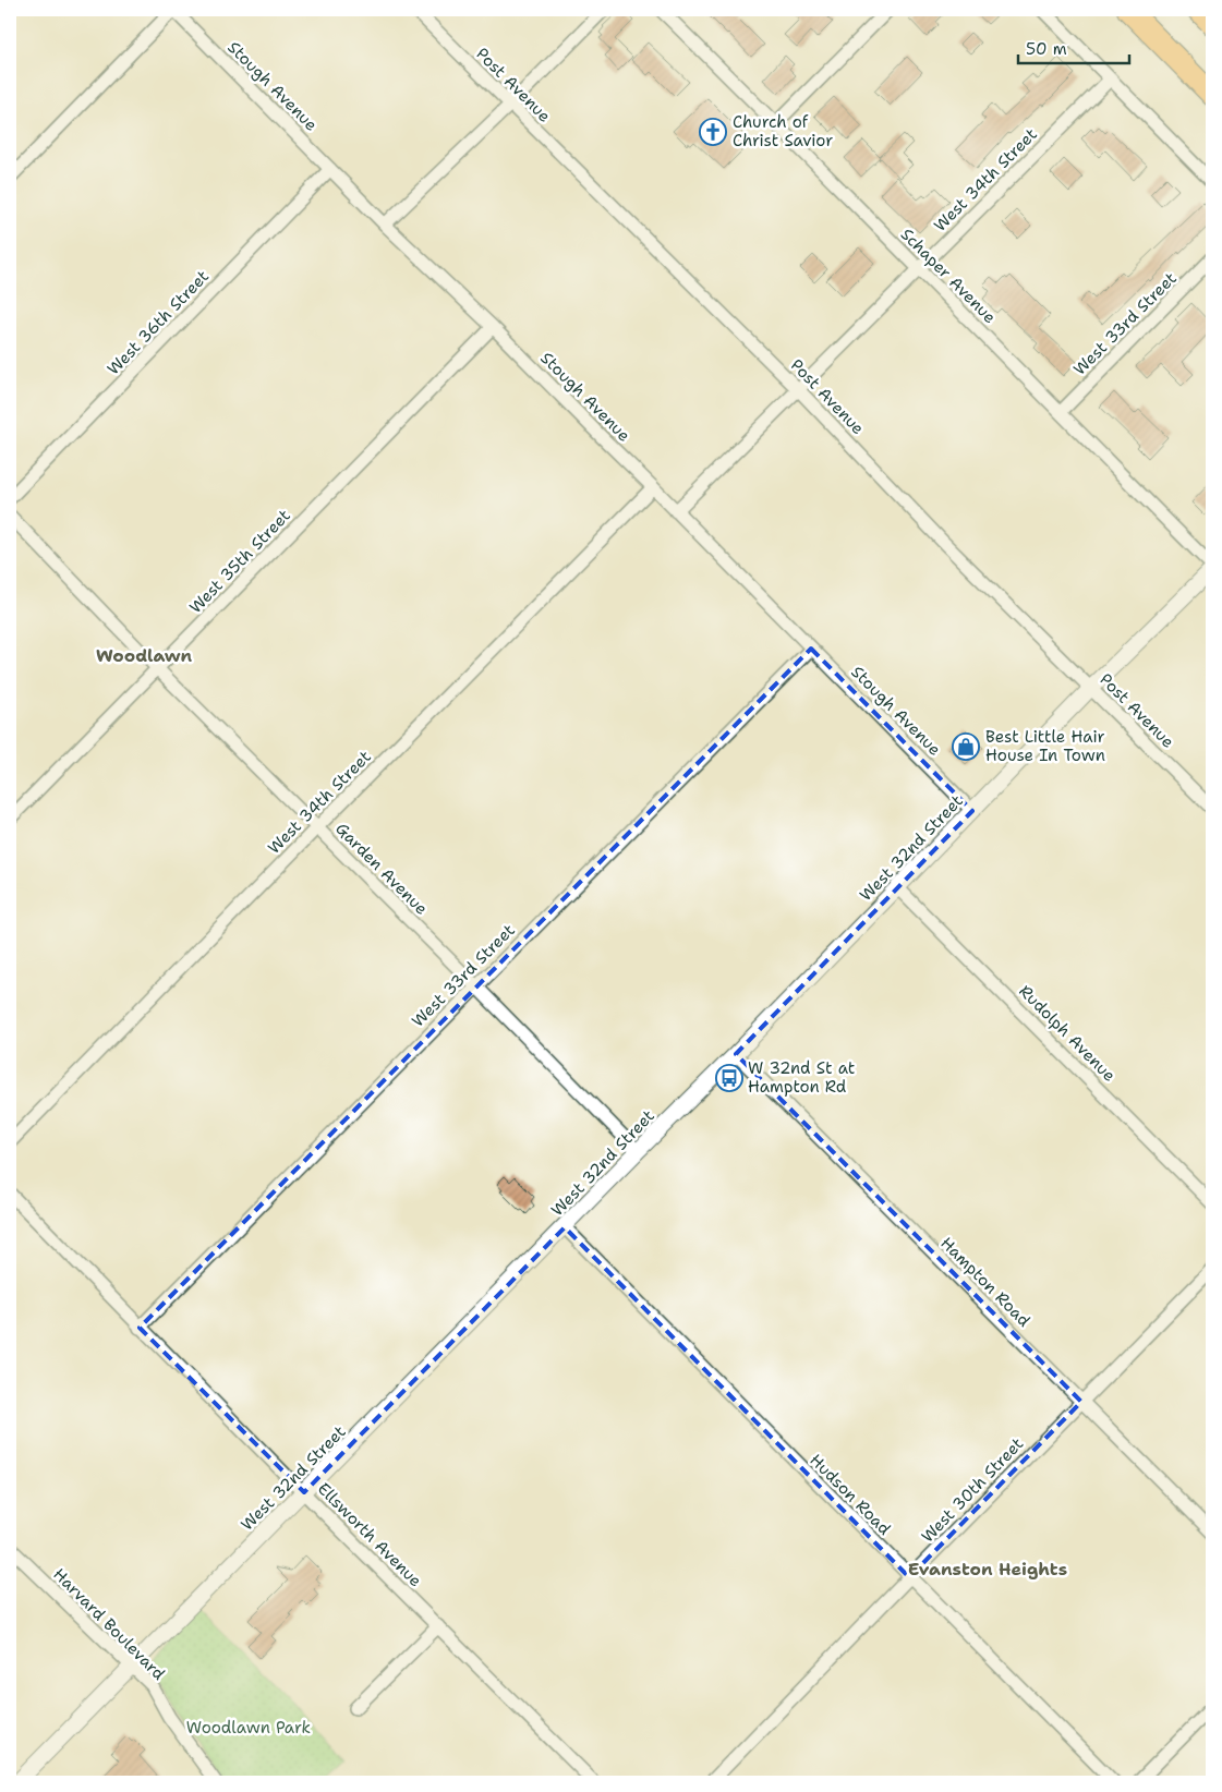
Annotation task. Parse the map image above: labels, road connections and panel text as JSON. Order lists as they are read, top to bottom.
{
  "streets": {
    "street": [
      "Post Avenue",
      "Stough Avenue",
      "West 34th Street",
      "Schaper Avenue",
      "West 36th Street",
      "West 33rd Street",
      "West 35th Street",
      "West 32nd Street",
      "Garden Avenue",
      "Rudolph Avenue",
      "Hampton Road",
      "West 30th Street",
      "Hudson Road",
      "Ellsworth Avenue",
      "Harvard Boulevard"
    ]
  },
  "crossings": [
    ["Post Avenue", "West 34th Street"],
    ["Post Avenue", "West 32nd Street"],
    ["Stough Avenue", "West 34th Street"],
    ["Stough Avenue", "West 36th Street"],
    ["Stough Avenue", "West 33rd Street"],
    ["Stough Avenue", "West 35th Street"],
    ["Stough Avenue", "West 32nd Street"],
    ["West 34th Street", "Schaper Avenue"],
    ["West 34th Street", "Garden Avenue"],
    ["Schaper Avenue", "West 33rd Street"],
    ["Schaper Avenue", "West 32nd Street"],
    ["West 33rd Street", "Garden Avenue"],
    ["West 33rd Street", "Ellsworth Avenue"],
    ["West 35th Street", "Garden Avenue"],
    ["West 32nd Street", "Garden Avenue"],
    ["West 32nd Street", "Rudolph Avenue"],
    ["West 32nd Street", "Hampton Road"],
    ["West 32nd Street", "Hudson Road"],
    ["West 32nd Street", "Ellsworth Avenue"],
    ["West 32nd Street", "Harvard Boulevard"],
    ["Hampton Road", "West 30th Street"],
    ["West 30th Street", "Hudson Road"]
  ],
  "districts": ["Woodlawn", "Evanston Heights"],
  "parks": ["Woodlawn Park"],
  "places": {
    "church": ["Church of Christ Savior"],
    "shop": ["Best Little Hair House In Town"],
    "bus stop": ["W 32nd St at Hampton Rd"]
  },
  "scale_bar": "50 m"
}
